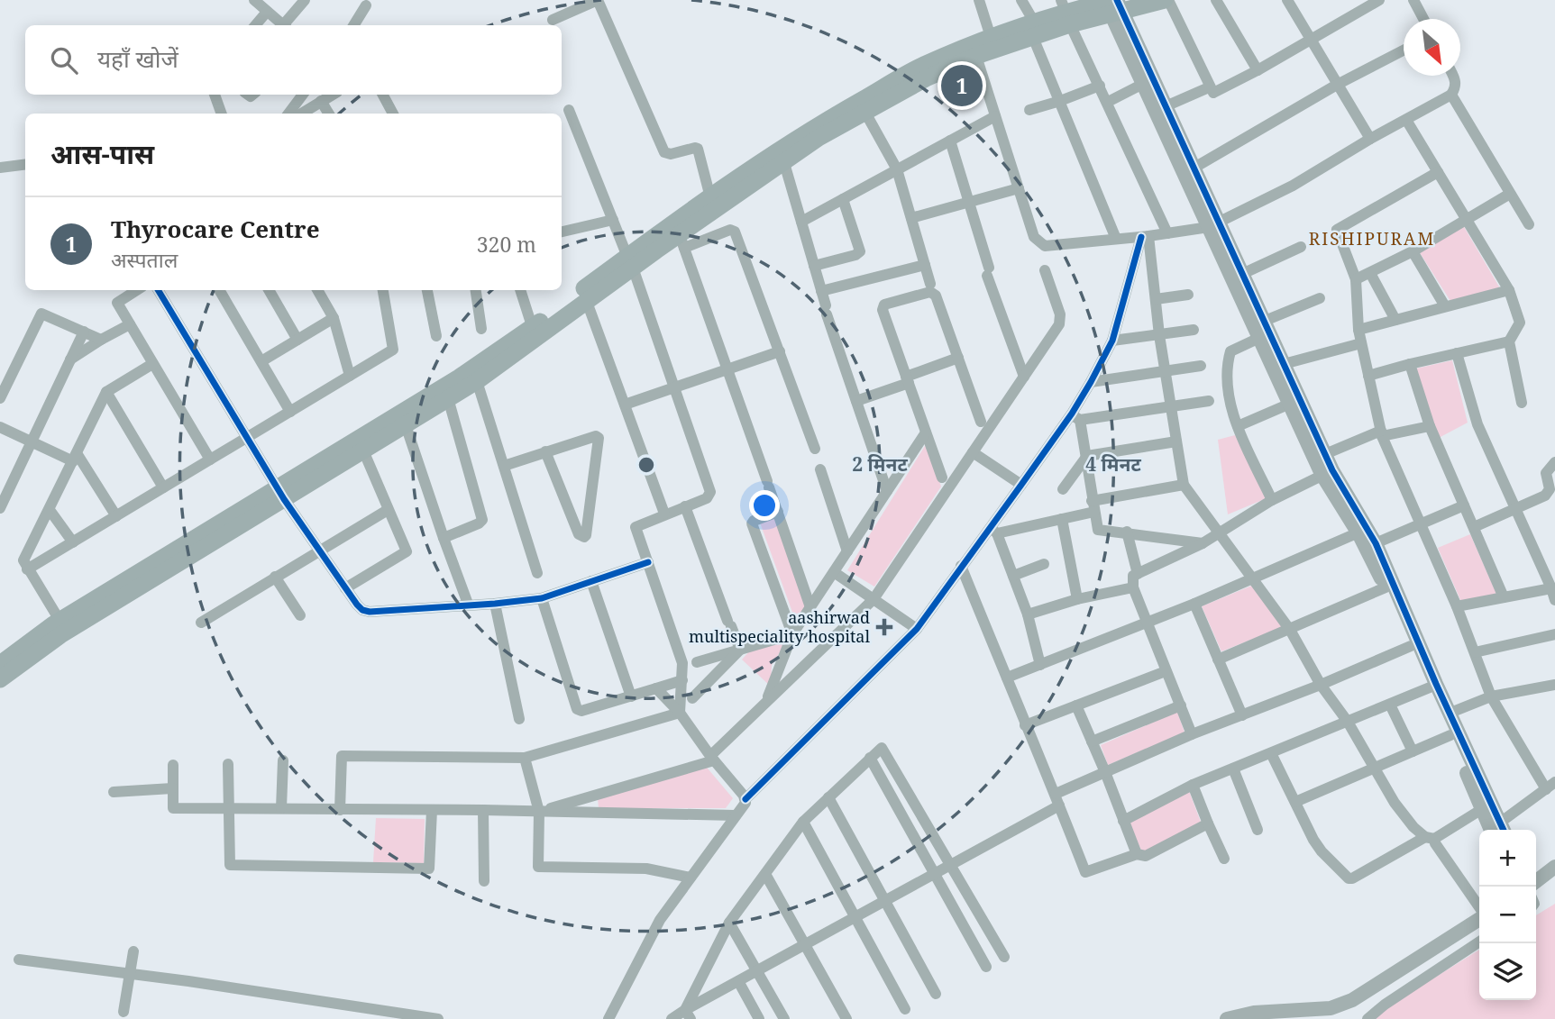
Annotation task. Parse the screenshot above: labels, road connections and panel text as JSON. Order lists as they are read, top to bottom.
{
  "districts": ["RISHIPURAM"],
  "places": {
    "health": ["aashirwad multispeciality hospital"]
  },
  "north": "bottom right",
  "page": {
    "search": "यहाँ खोजें",
    "pins": "1",
    "heading": "आस-पास",
    "list": [
      {
        "mark": "1",
        "name": "Thyrocare Centre",
        "note": "अस्पताल",
        "value": "320 m"
      }
    ],
    "map_buttons": ["+", "−"]
  },
  "rings": ["2 मिनट", "4 मिनट"]
}
